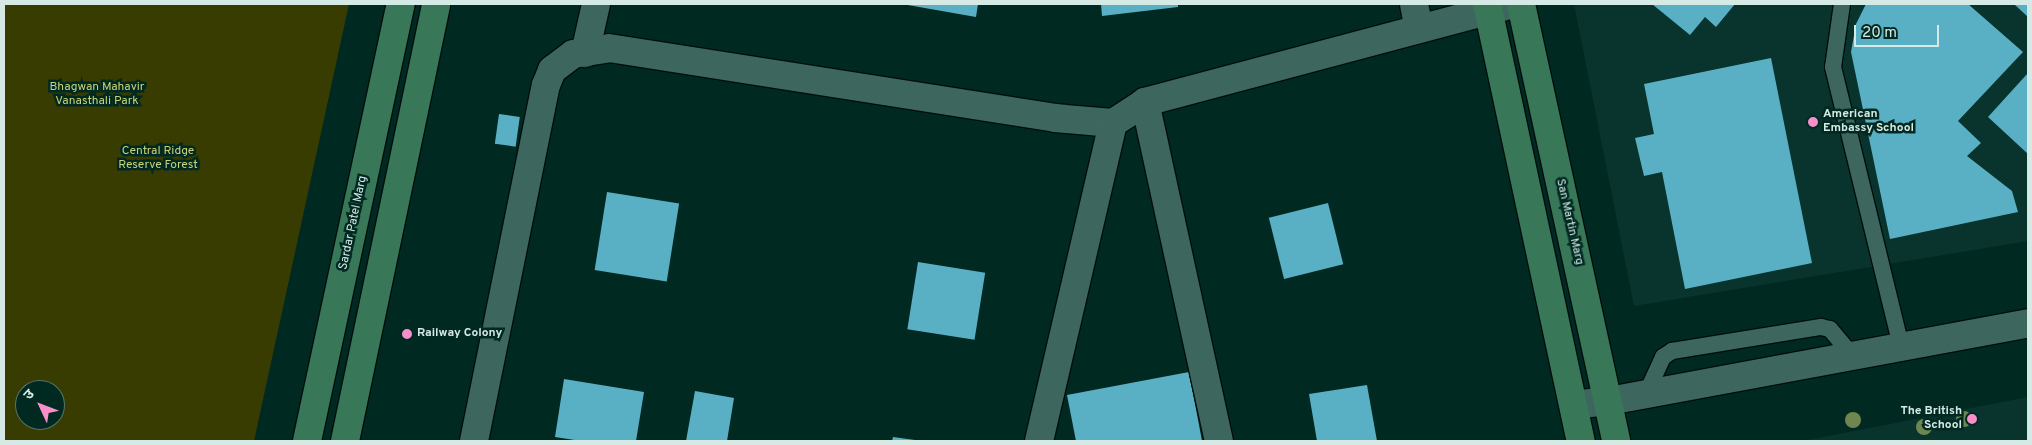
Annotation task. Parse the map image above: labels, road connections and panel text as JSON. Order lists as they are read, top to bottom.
{
  "streets": {
    "street": ["San Martin Marg", "Sardar Patel Marg"]
  },
  "parks": ["Bhagwan Mahavir Vanasthali Park", "Central Ridge Reserve Forest"],
  "places": ["American Embassy School", "Railway Colony", "The British School"],
  "scale_bar": "20 m",
  "north": "top left"
}
